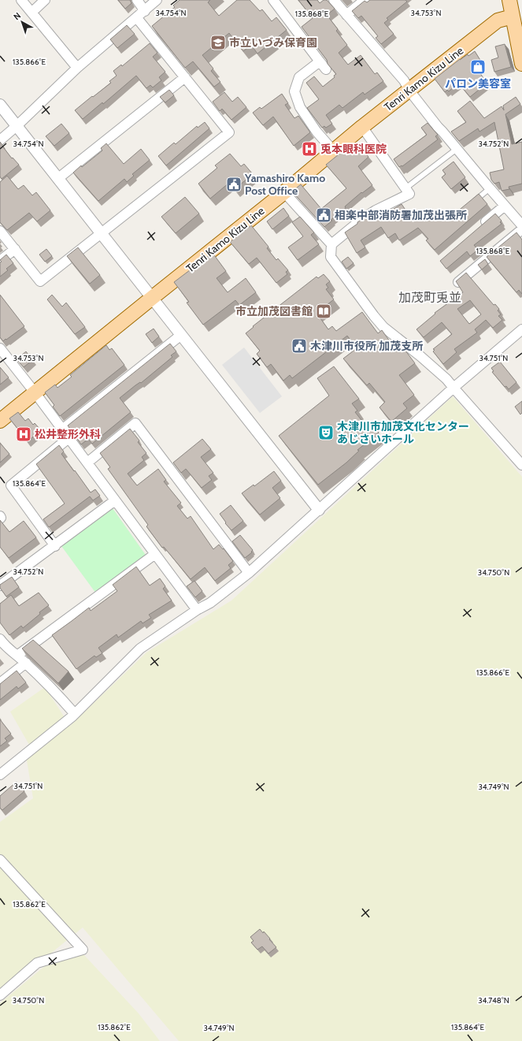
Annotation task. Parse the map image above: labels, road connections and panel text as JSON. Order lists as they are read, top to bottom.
{
  "streets": {
    "main road": ["Tenri Kamo Kizu Line"]
  },
  "districts": ["加茂町兎並"],
  "places": {
    "school or university": ["市立いづみ保育園"],
    "shop": ["パロン美容室"],
    "hospital": ["兎本眼科医院", "松井整形外科"],
    "public building": ["Yamashiro Kamo Post Office", "相楽中部消防署加茂出張所", "木津川市役所 加茂支所"],
    "library": ["市立加茂図書館"],
    "theatre": ["木津川市加茂文化センター あじさいホール"]
  },
  "north": "top left",
  "coordinates": [
    "34.754°N",
    "34.753°N",
    "135.868°E",
    "135.866°E",
    "34.752°N",
    "34.751°N",
    "135.864°E",
    "34.750°N",
    "34.749°N",
    "135.862°E",
    "34.748°N"
  ]
}
